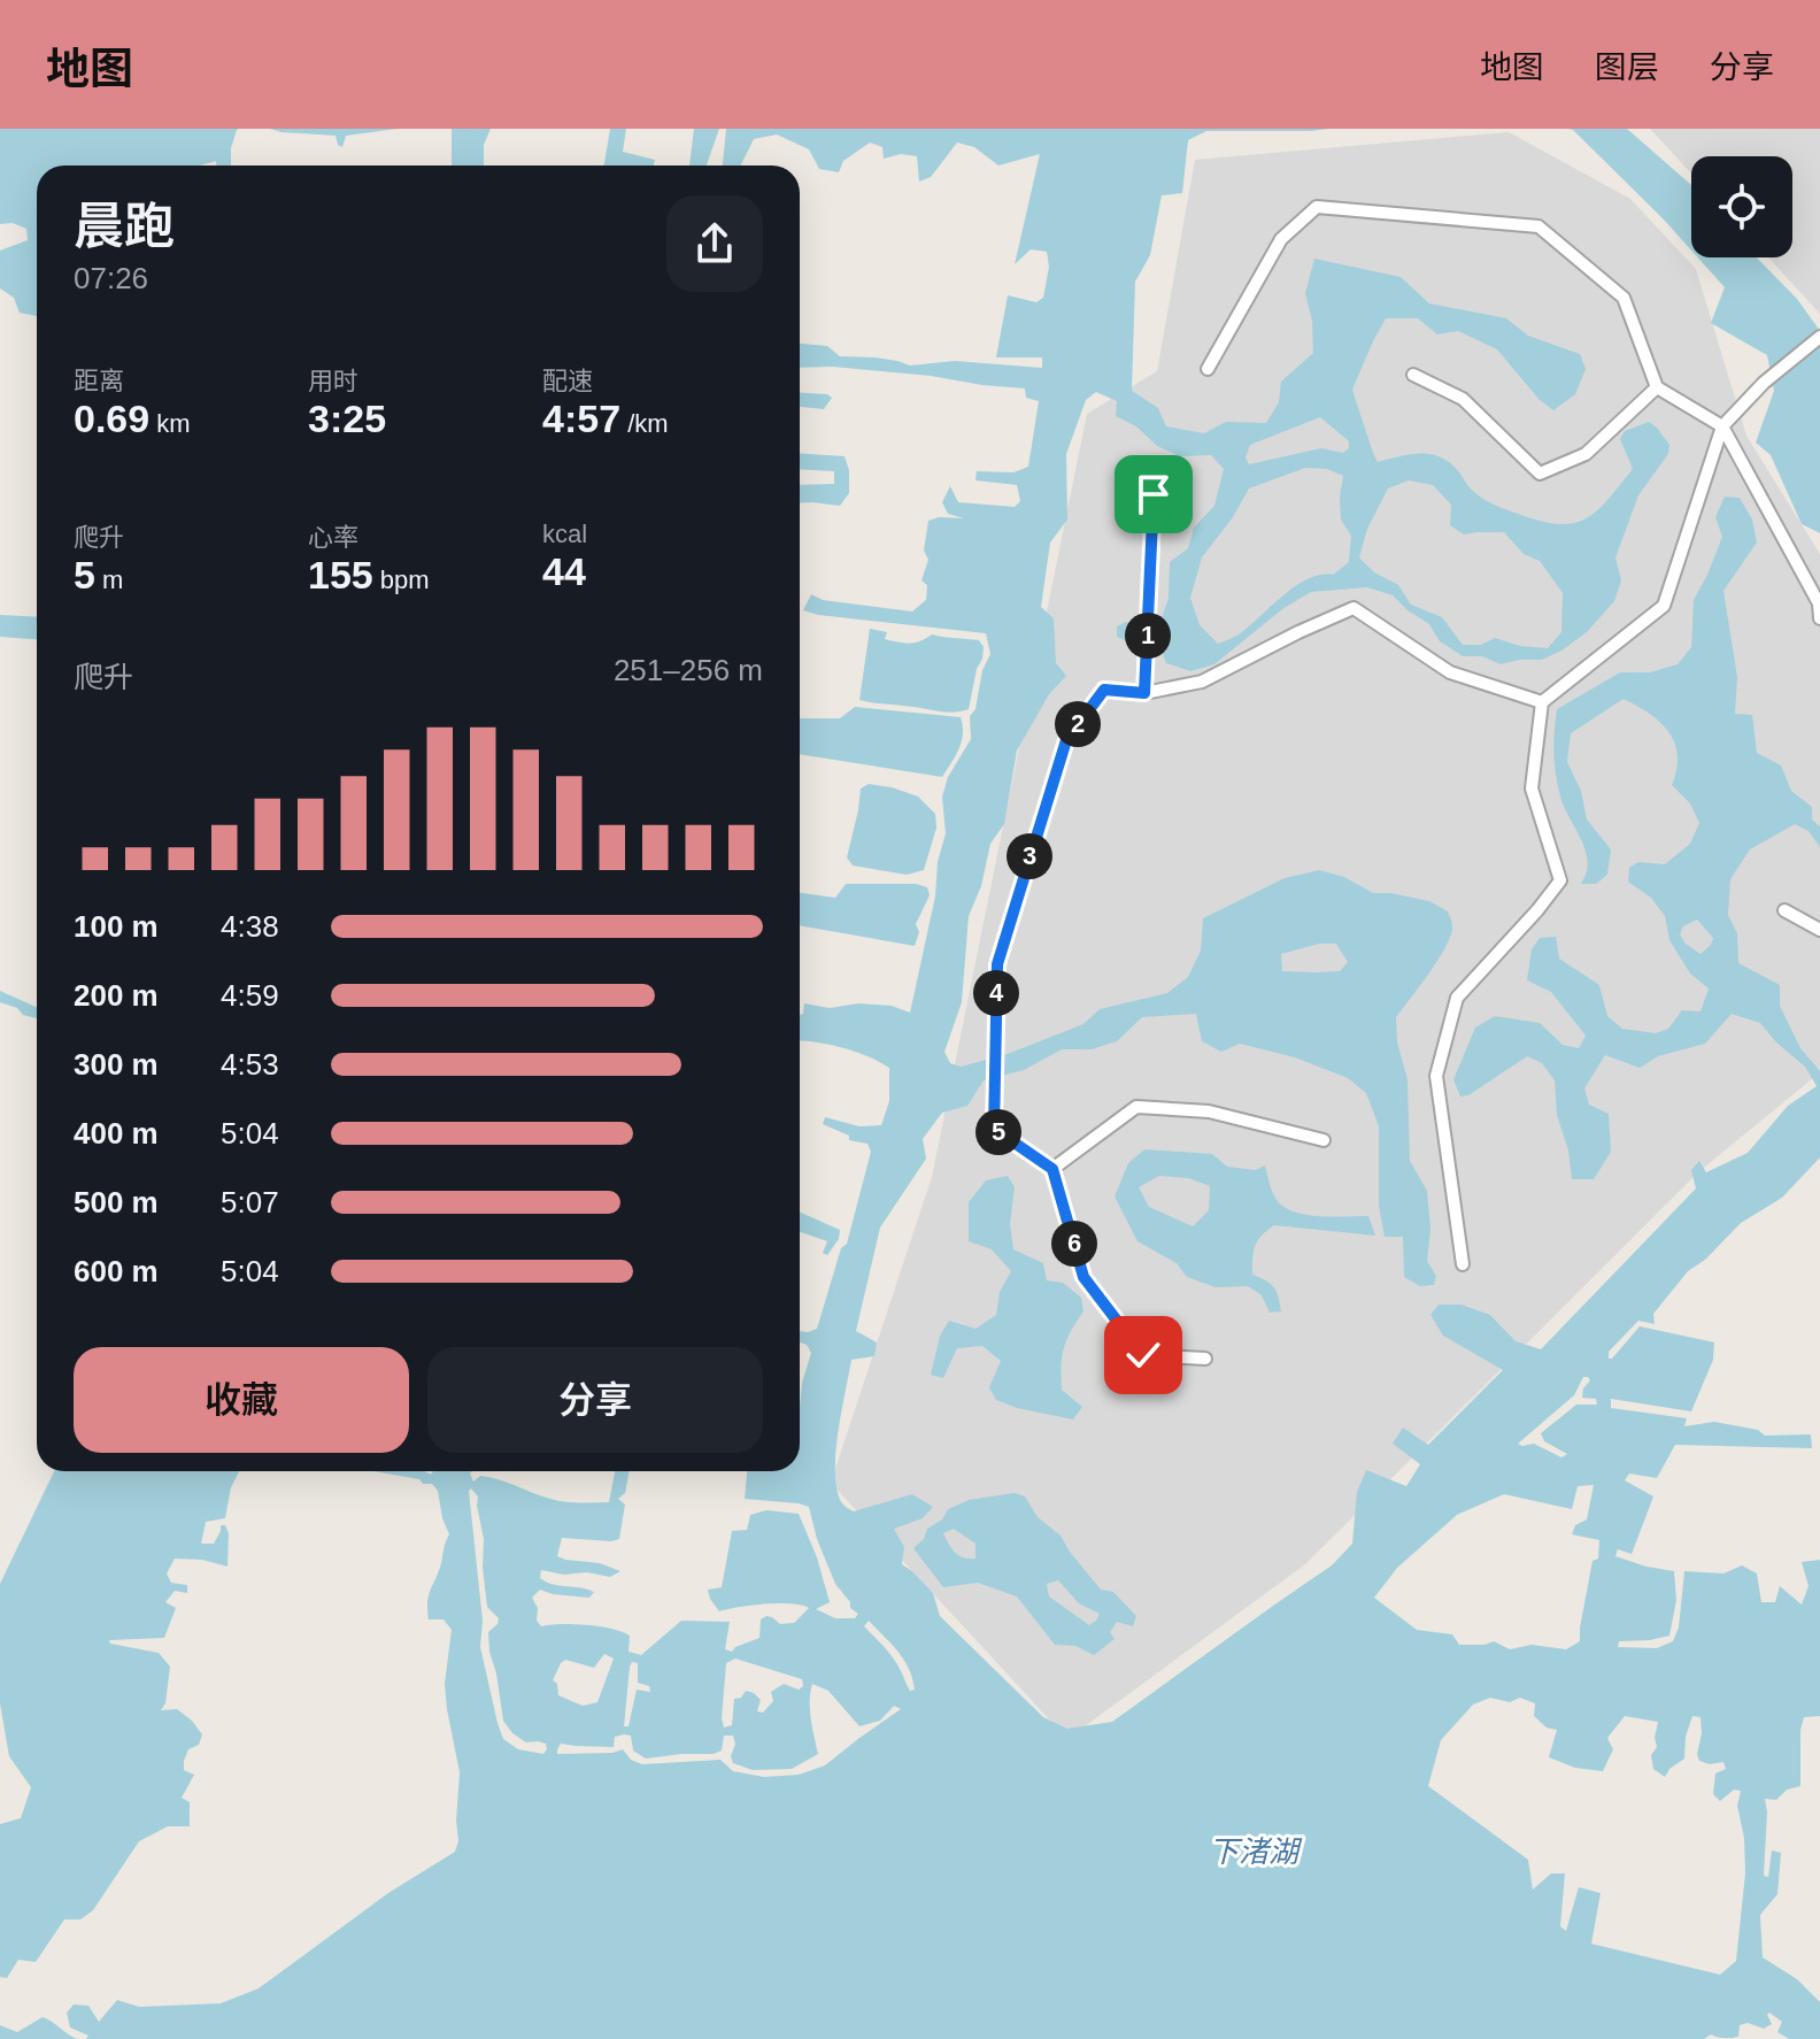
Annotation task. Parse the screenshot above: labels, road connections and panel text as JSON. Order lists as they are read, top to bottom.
{
  "water": ["下渚湖"],
  "page": {
    "header": "地图",
    "nav": ["地图", "图层", "分享"],
    "heading": ["晨跑", "07:26"],
    "stats": [
      ["距离", "0.69 km"],
      ["用时", "3:25"],
      ["配速", "4:57 /km"],
      ["爬升", "5 m"],
      ["心率", "155 bpm"],
      ["kcal", "44"]
    ],
    "pins": [
      "1",
      "2",
      "3",
      "4",
      "5",
      "6"
    ],
    "chart": ["爬升", "251–256 m"],
    "list": [
      {
        "name": "100 m",
        "note": "4:38"
      },
      {
        "name": "200 m",
        "note": "4:59"
      },
      {
        "name": "300 m",
        "note": "4:53"
      },
      {
        "name": "400 m",
        "note": "5:04"
      },
      {
        "name": "500 m",
        "note": "5:07"
      },
      {
        "name": "600 m",
        "note": "5:04"
      }
    ],
    "buttons": ["收藏", "分享"]
  }
}
